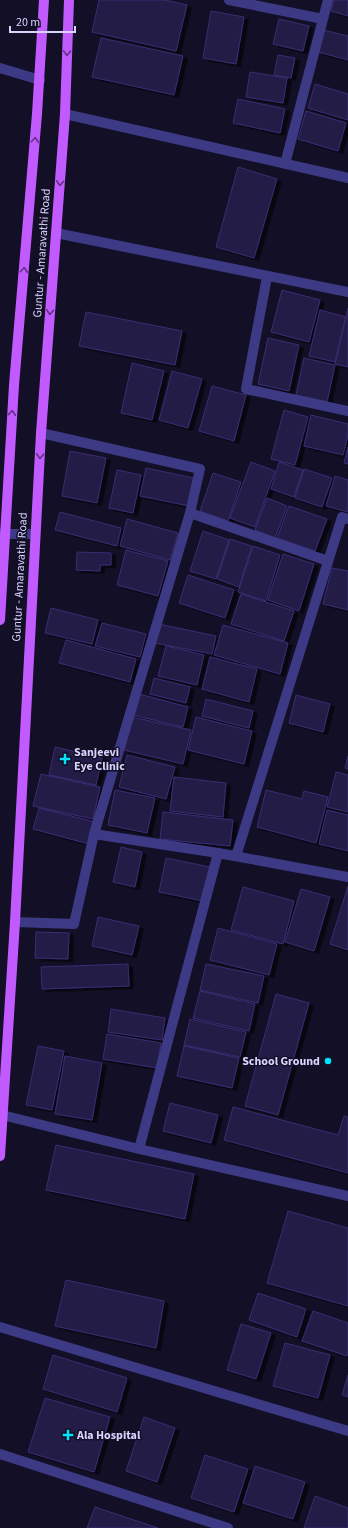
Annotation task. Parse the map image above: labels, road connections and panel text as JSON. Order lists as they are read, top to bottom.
{
  "streets": {
    "main road": ["Guntur - Amaravathi Road"]
  },
  "places": {
    "health": ["Sanjeevi Eye Clinic", "Ala Hospital"],
    "other": ["School Ground"]
  },
  "scale_bar": "20 m"
}
